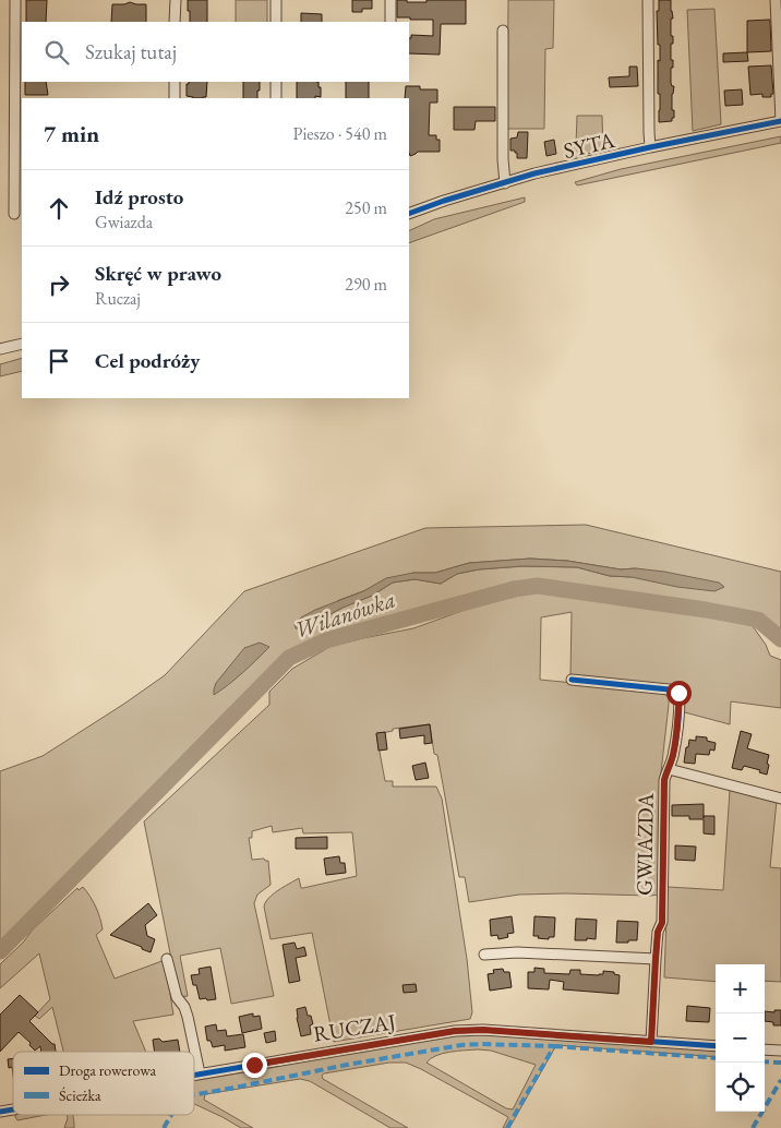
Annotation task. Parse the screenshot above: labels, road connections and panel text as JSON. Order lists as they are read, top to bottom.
{
  "streets": {
    "street": ["SYTA", "GWIAZDA", "RUCZAJ"]
  },
  "crossings": [
    ["GWIAZDA", "RUCZAJ"]
  ],
  "water": ["Wilanówka"],
  "legend": ["Droga rowerowa", "Ścieżka"],
  "page": {
    "search": "Szukaj tutaj",
    "heading": ["7 min", "Pieszo · 540 m"],
    "list": [
      ["Idź prosto", "Gwiazda", "250 m"],
      ["Skręć w prawo", "Ruczaj", "290 m"],
      "Cel podróży"
    ],
    "map_buttons": ["+", "−"]
  }
}
